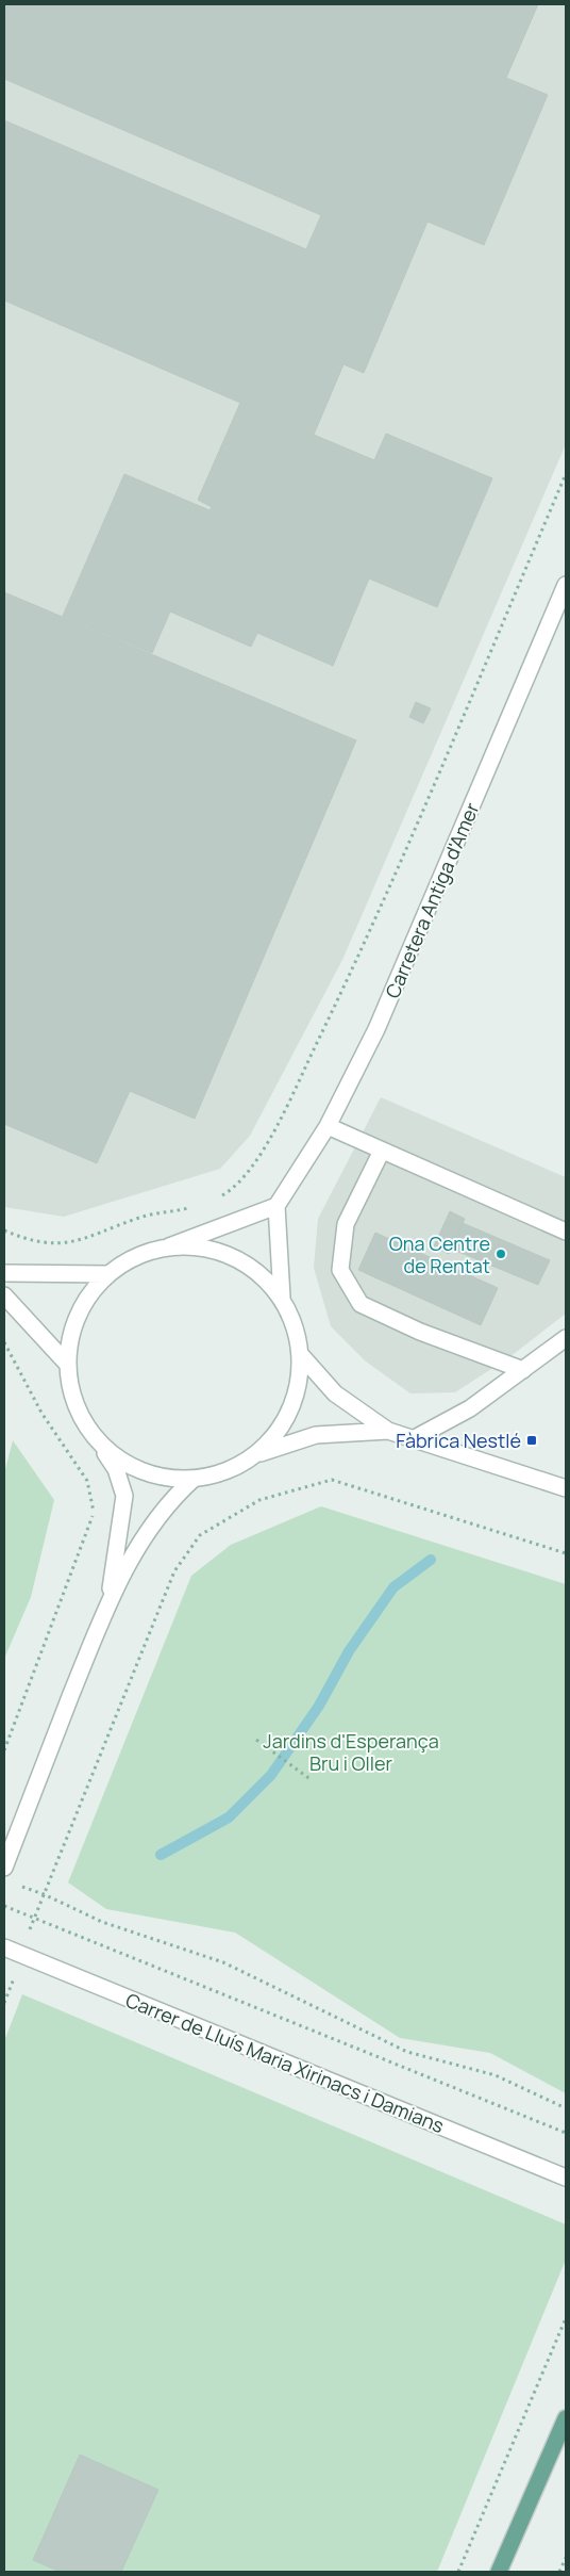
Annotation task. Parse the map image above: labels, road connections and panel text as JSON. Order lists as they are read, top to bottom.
{
  "streets": {
    "street": ["Carretera Antiga d'Amer", "Carrer de Lluís Maria Xirinacs i Damians"]
  },
  "parks": ["Jardins d'Esperança Bru i Oller"],
  "places": {
    "other": ["Ona Centre de Rentat"],
    "transit": ["Fàbrica Nestlé"]
  }
}
